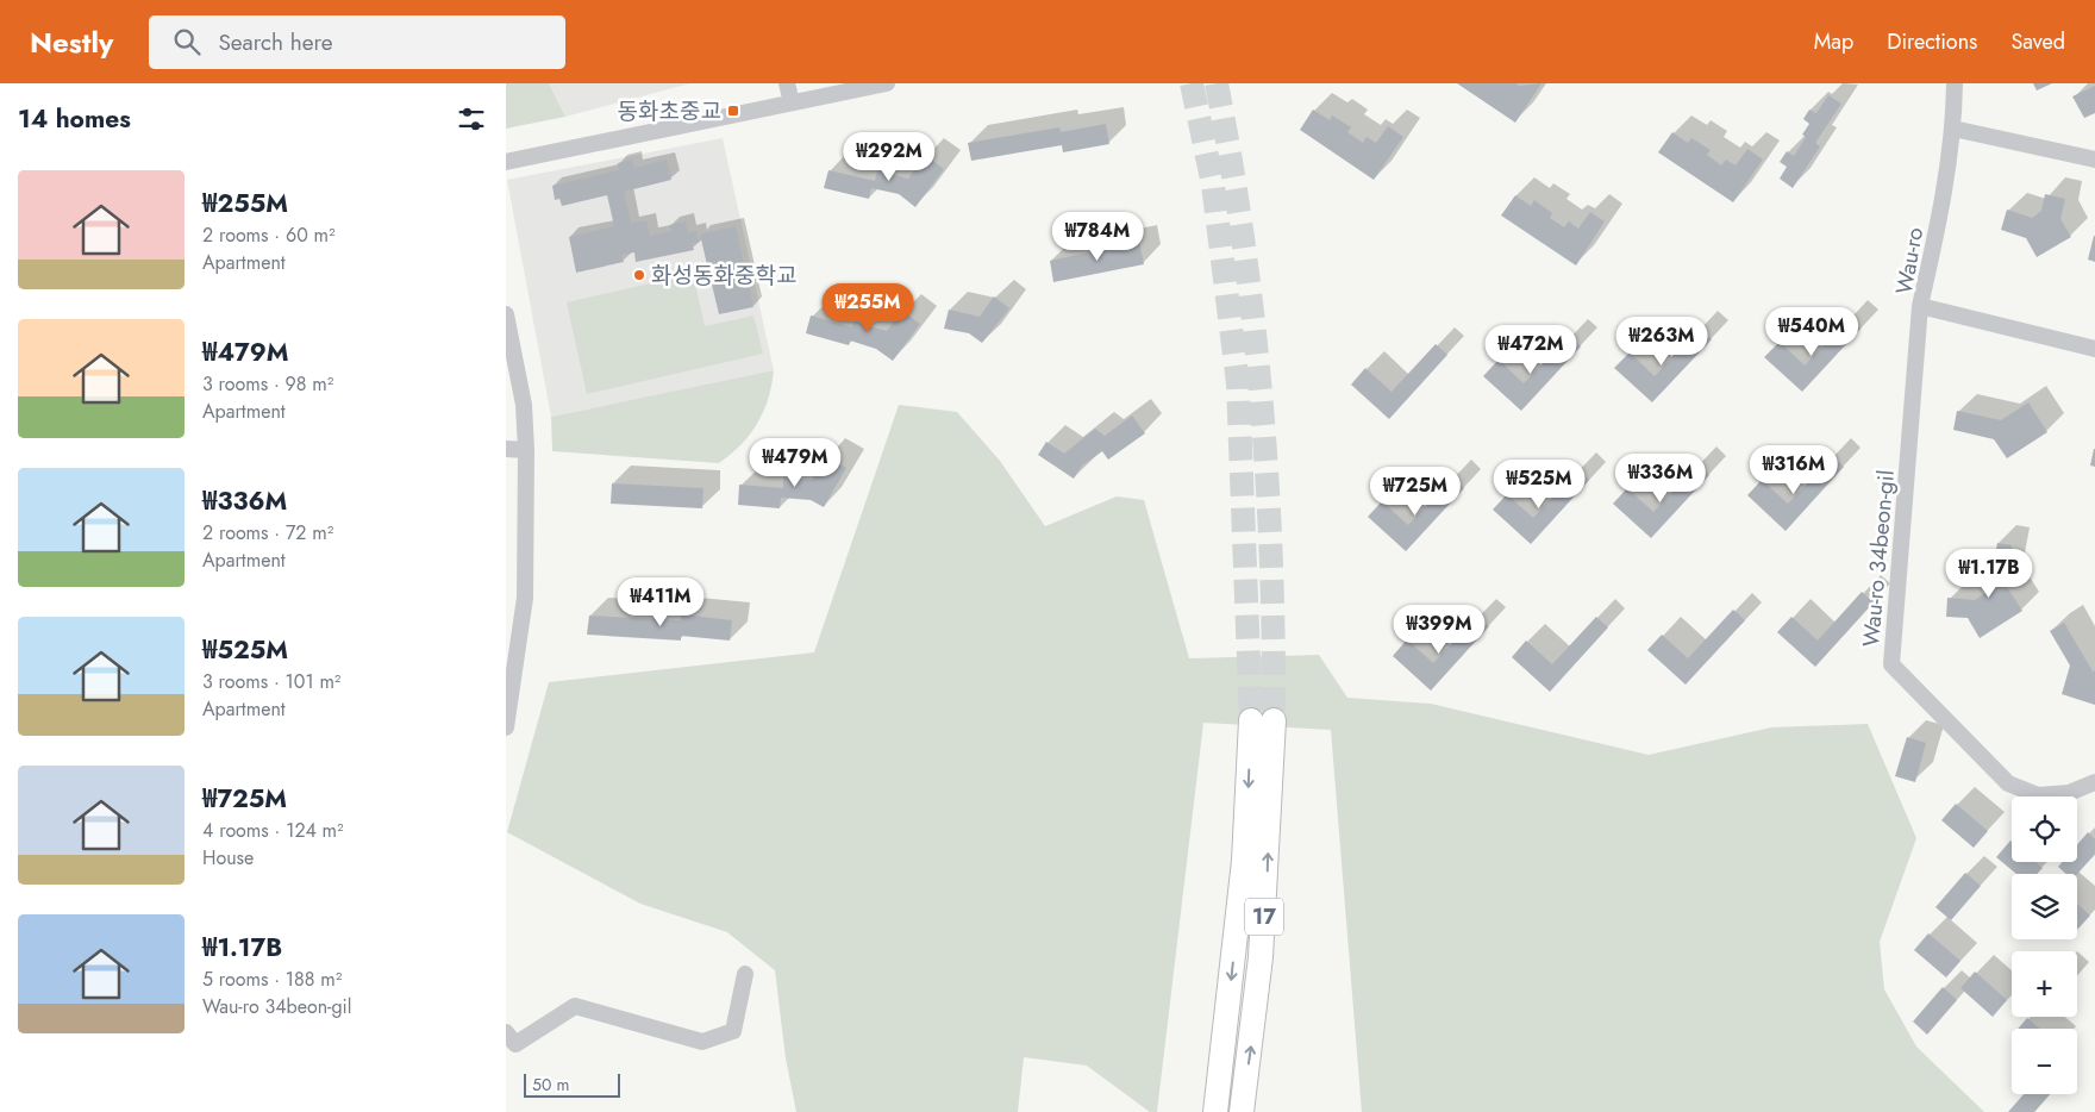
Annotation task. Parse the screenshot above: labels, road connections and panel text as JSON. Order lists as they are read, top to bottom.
{
  "streets": {
    "highway": ["17"],
    "street": ["Wau-ro", "Wau-ro 34beon-gil"]
  },
  "crossings": [
    ["Wau-ro", "Wau-ro 34beon-gil"]
  ],
  "places": {
    "transit": ["동화초중교"],
    "other": ["화성동화중학교"]
  },
  "scale_bar": "50 m",
  "page": {
    "header": "Nestly",
    "search": "Search here",
    "nav": ["Map", "Directions", "Saved"],
    "heading": "14 homes",
    "price": [
      "₩292M",
      "₩784M",
      "₩255M",
      "₩540M",
      "₩263M",
      "₩472M",
      "₩479M",
      "₩316M",
      "₩336M",
      "₩525M",
      "₩725M",
      "₩1.17B",
      "₩411M",
      "₩399M"
    ],
    "list": [
      {
        "name": "₩255M",
        "note": "2 rooms · 60 m² · Apartment"
      },
      {
        "name": "₩479M",
        "note": "3 rooms · 98 m² · Apartment"
      },
      {
        "name": "₩336M",
        "note": "2 rooms · 72 m² · Apartment"
      },
      {
        "name": "₩525M",
        "note": "3 rooms · 101 m² · Apartment"
      },
      {
        "name": "₩725M",
        "note": "4 rooms · 124 m² · House"
      },
      {
        "name": "₩1.17B",
        "note": "5 rooms · 188 m² · Wau-ro 34beon-gil"
      }
    ],
    "map_buttons": ["+", "−"],
    "scale": "50 m"
  }
}
